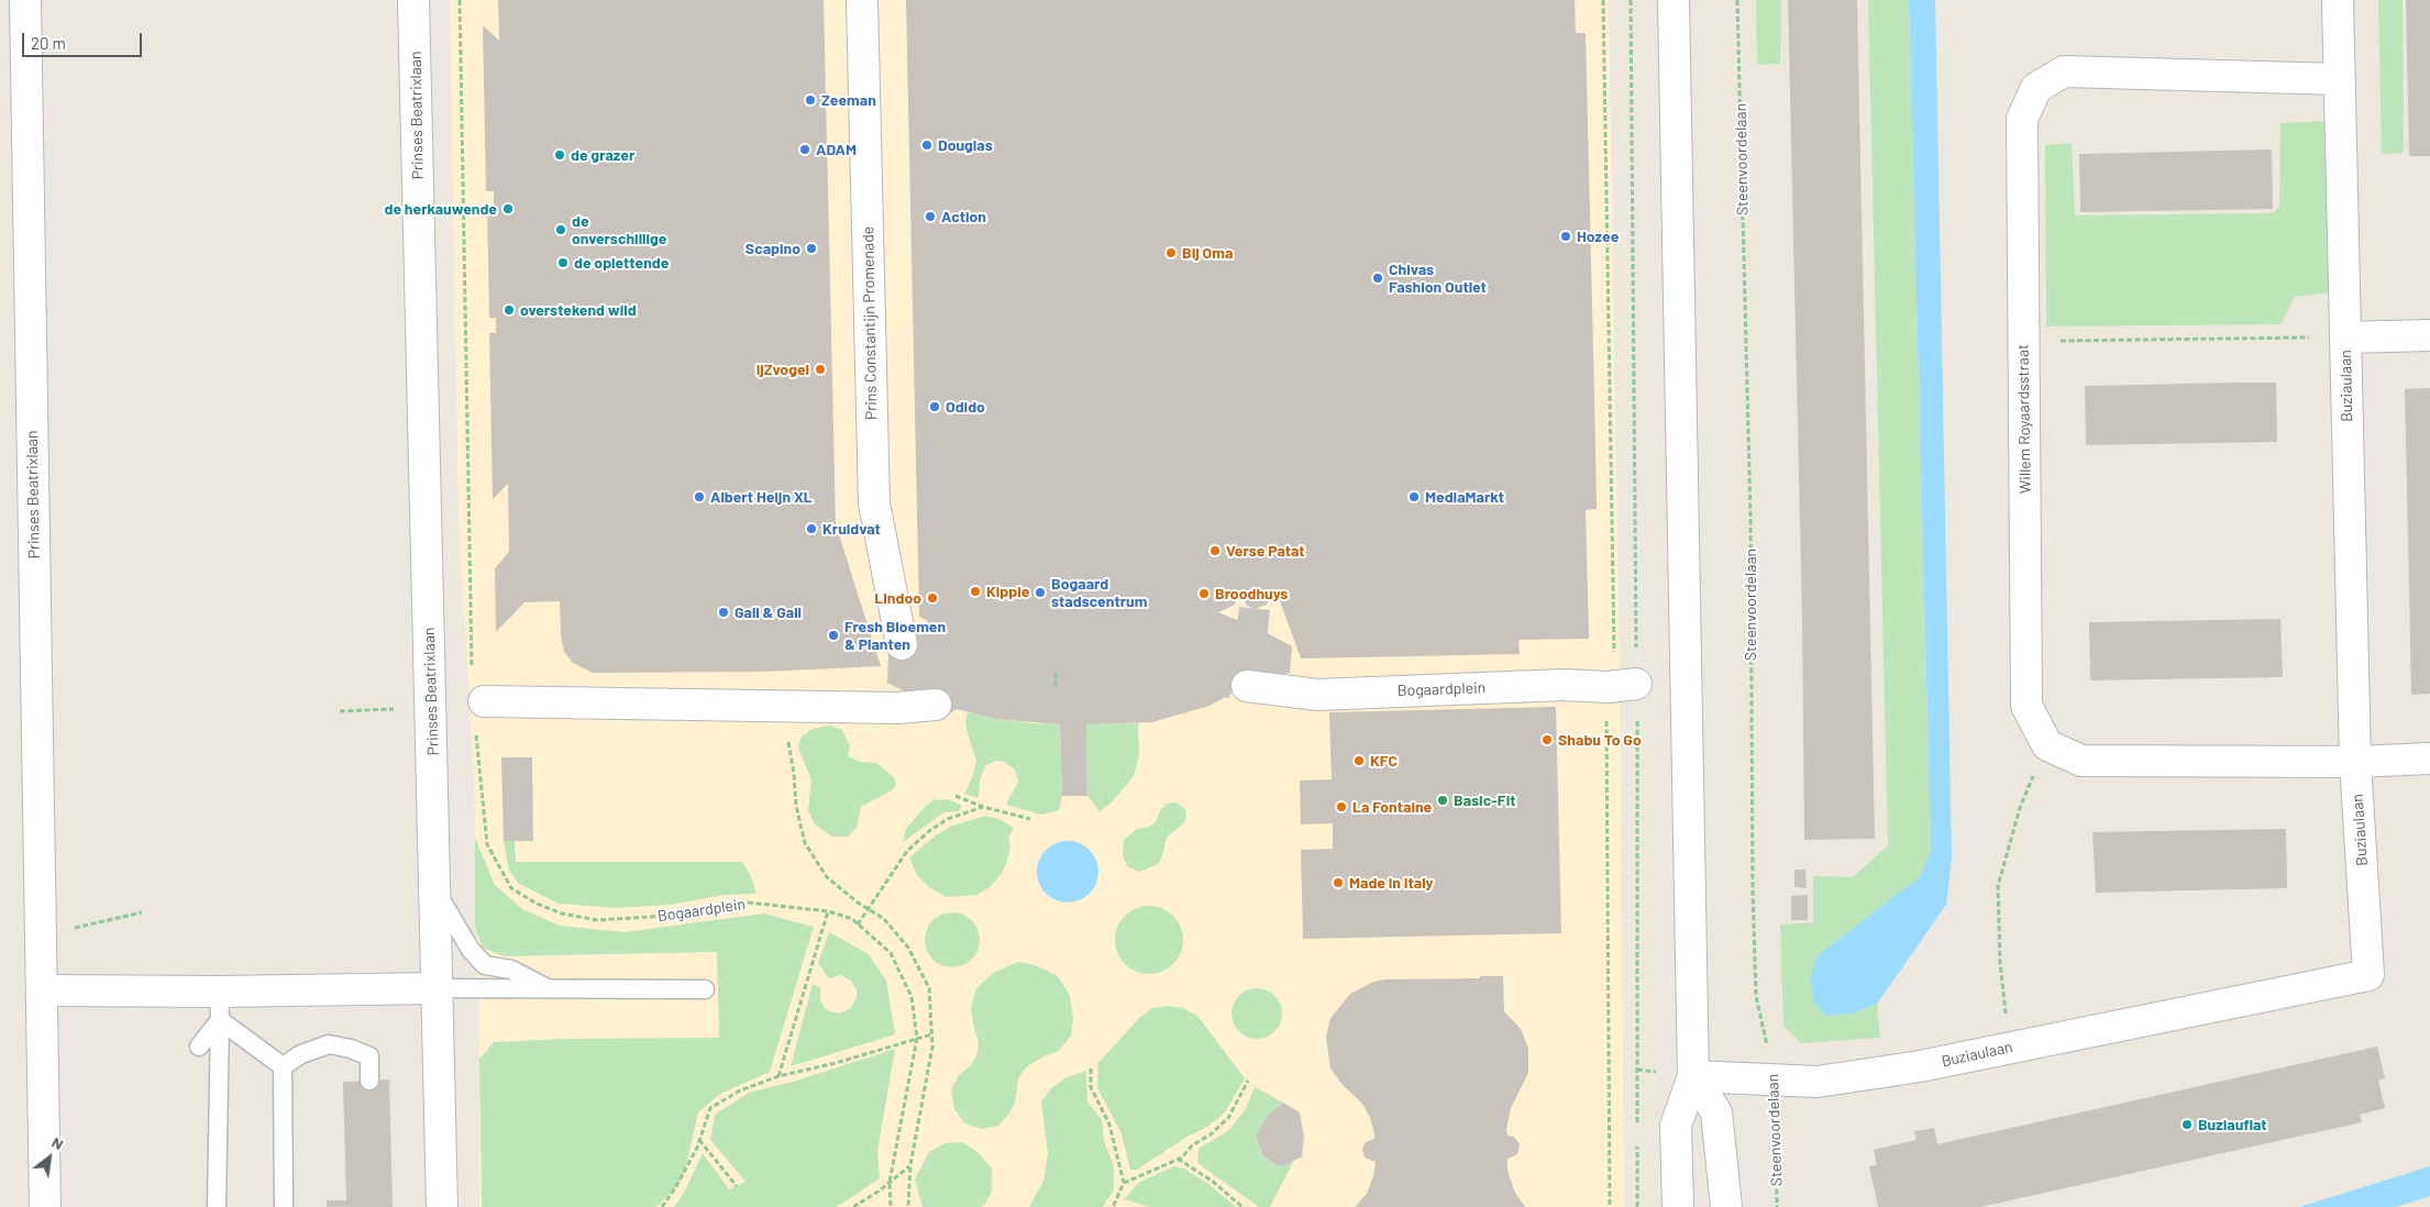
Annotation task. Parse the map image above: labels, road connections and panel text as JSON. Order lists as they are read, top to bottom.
{
  "streets": {
    "street": [
      "Prinses Beatrixlaan",
      "Prins Constantijn Promenade",
      "Buziaulaan",
      "Willem Royaardsstraat",
      "Bogaardplein"
    ],
    "path": ["Steenvoordelaan"]
  },
  "crossings": [
    ["Steenvoordelaan", "Buziaulaan"],
    ["Buziaulaan", "Willem Royaardsstraat"]
  ],
  "places": [
    "Zeeman",
    "Douglas",
    "ADAM",
    "de grazer",
    "de herkauwende",
    "Action",
    "de onverschillige",
    "Hozee",
    "Scapino",
    "Bij Oma",
    "de oplettende",
    "Chivas Fashion Outlet",
    "overstekend wild",
    "ijZvogel",
    "Odido",
    "Albert Heijn XL",
    "MediaMarkt",
    "Kruidvat",
    "Verse Patat",
    "Kippie",
    "Bogaard stadscentrum",
    "Broodhuys",
    "Lindoo",
    "Gall & Gall",
    "Fresh Bloemen & Planten",
    "Shabu To Go",
    "KFC",
    "Basic-Fit",
    "La Fontaine",
    "Made in Italy",
    "Buziauflat"
  ],
  "scale_bar": "20 m",
  "north": "top right"
}
